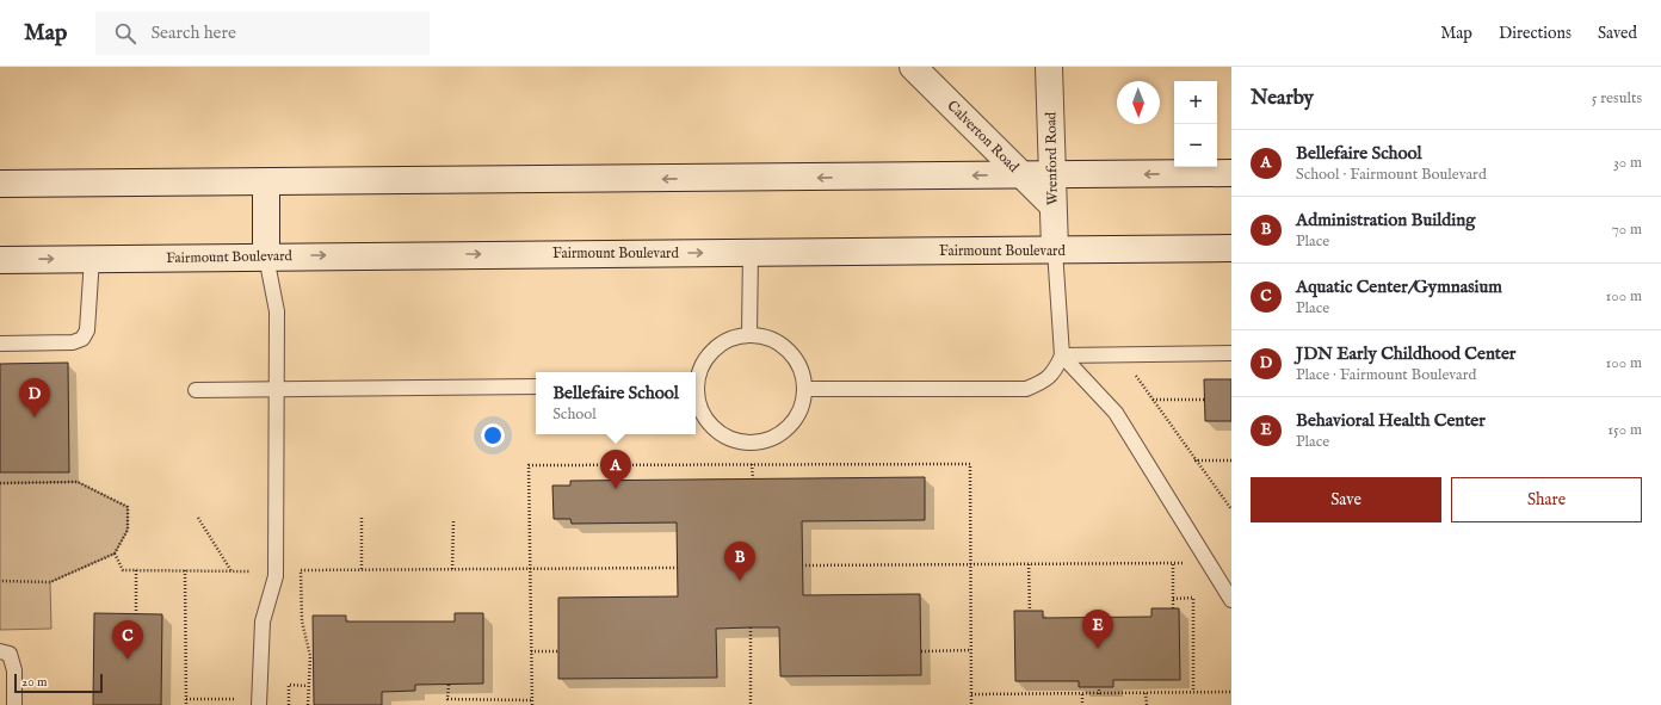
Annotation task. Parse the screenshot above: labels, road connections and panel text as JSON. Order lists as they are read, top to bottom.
{
  "streets": {
    "main road": ["Calverton Road", "Wrenford Road", "Fairmount Boulevard"]
  },
  "crossings": [
    ["Calverton Road", "Wrenford Road"],
    ["Wrenford Road", "Fairmount Boulevard"]
  ],
  "scale_bar": "20 m",
  "north": "bottom",
  "page": {
    "header": "Map",
    "search": "Search here",
    "nav": ["Map", "Directions", "Saved"],
    "heading": ["Nearby", "5 results"],
    "map_buttons": ["+", "−"],
    "list": [
      {
        "mark": "A",
        "name": "Bellefaire School",
        "note": "School · Fairmount Boulevard",
        "value": "30 m"
      },
      {
        "mark": "B",
        "name": "Administration Building",
        "note": "Place",
        "value": "70 m"
      },
      {
        "mark": "C",
        "name": "Aquatic Center/Gymnasium",
        "note": "Place",
        "value": "100 m"
      },
      {
        "mark": "D",
        "name": "JDN Early Childhood Center",
        "note": "Place · Fairmount Boulevard",
        "value": "100 m"
      },
      {
        "mark": "E",
        "name": "Behavioral Health Center",
        "note": "Place",
        "value": "150 m"
      }
    ],
    "popup": ["Bellefaire School", "School"],
    "pins": [
      "D",
      "A",
      "B",
      "E",
      "C"
    ],
    "buttons": ["Save", "Share"],
    "scale": "20 m"
  }
}
